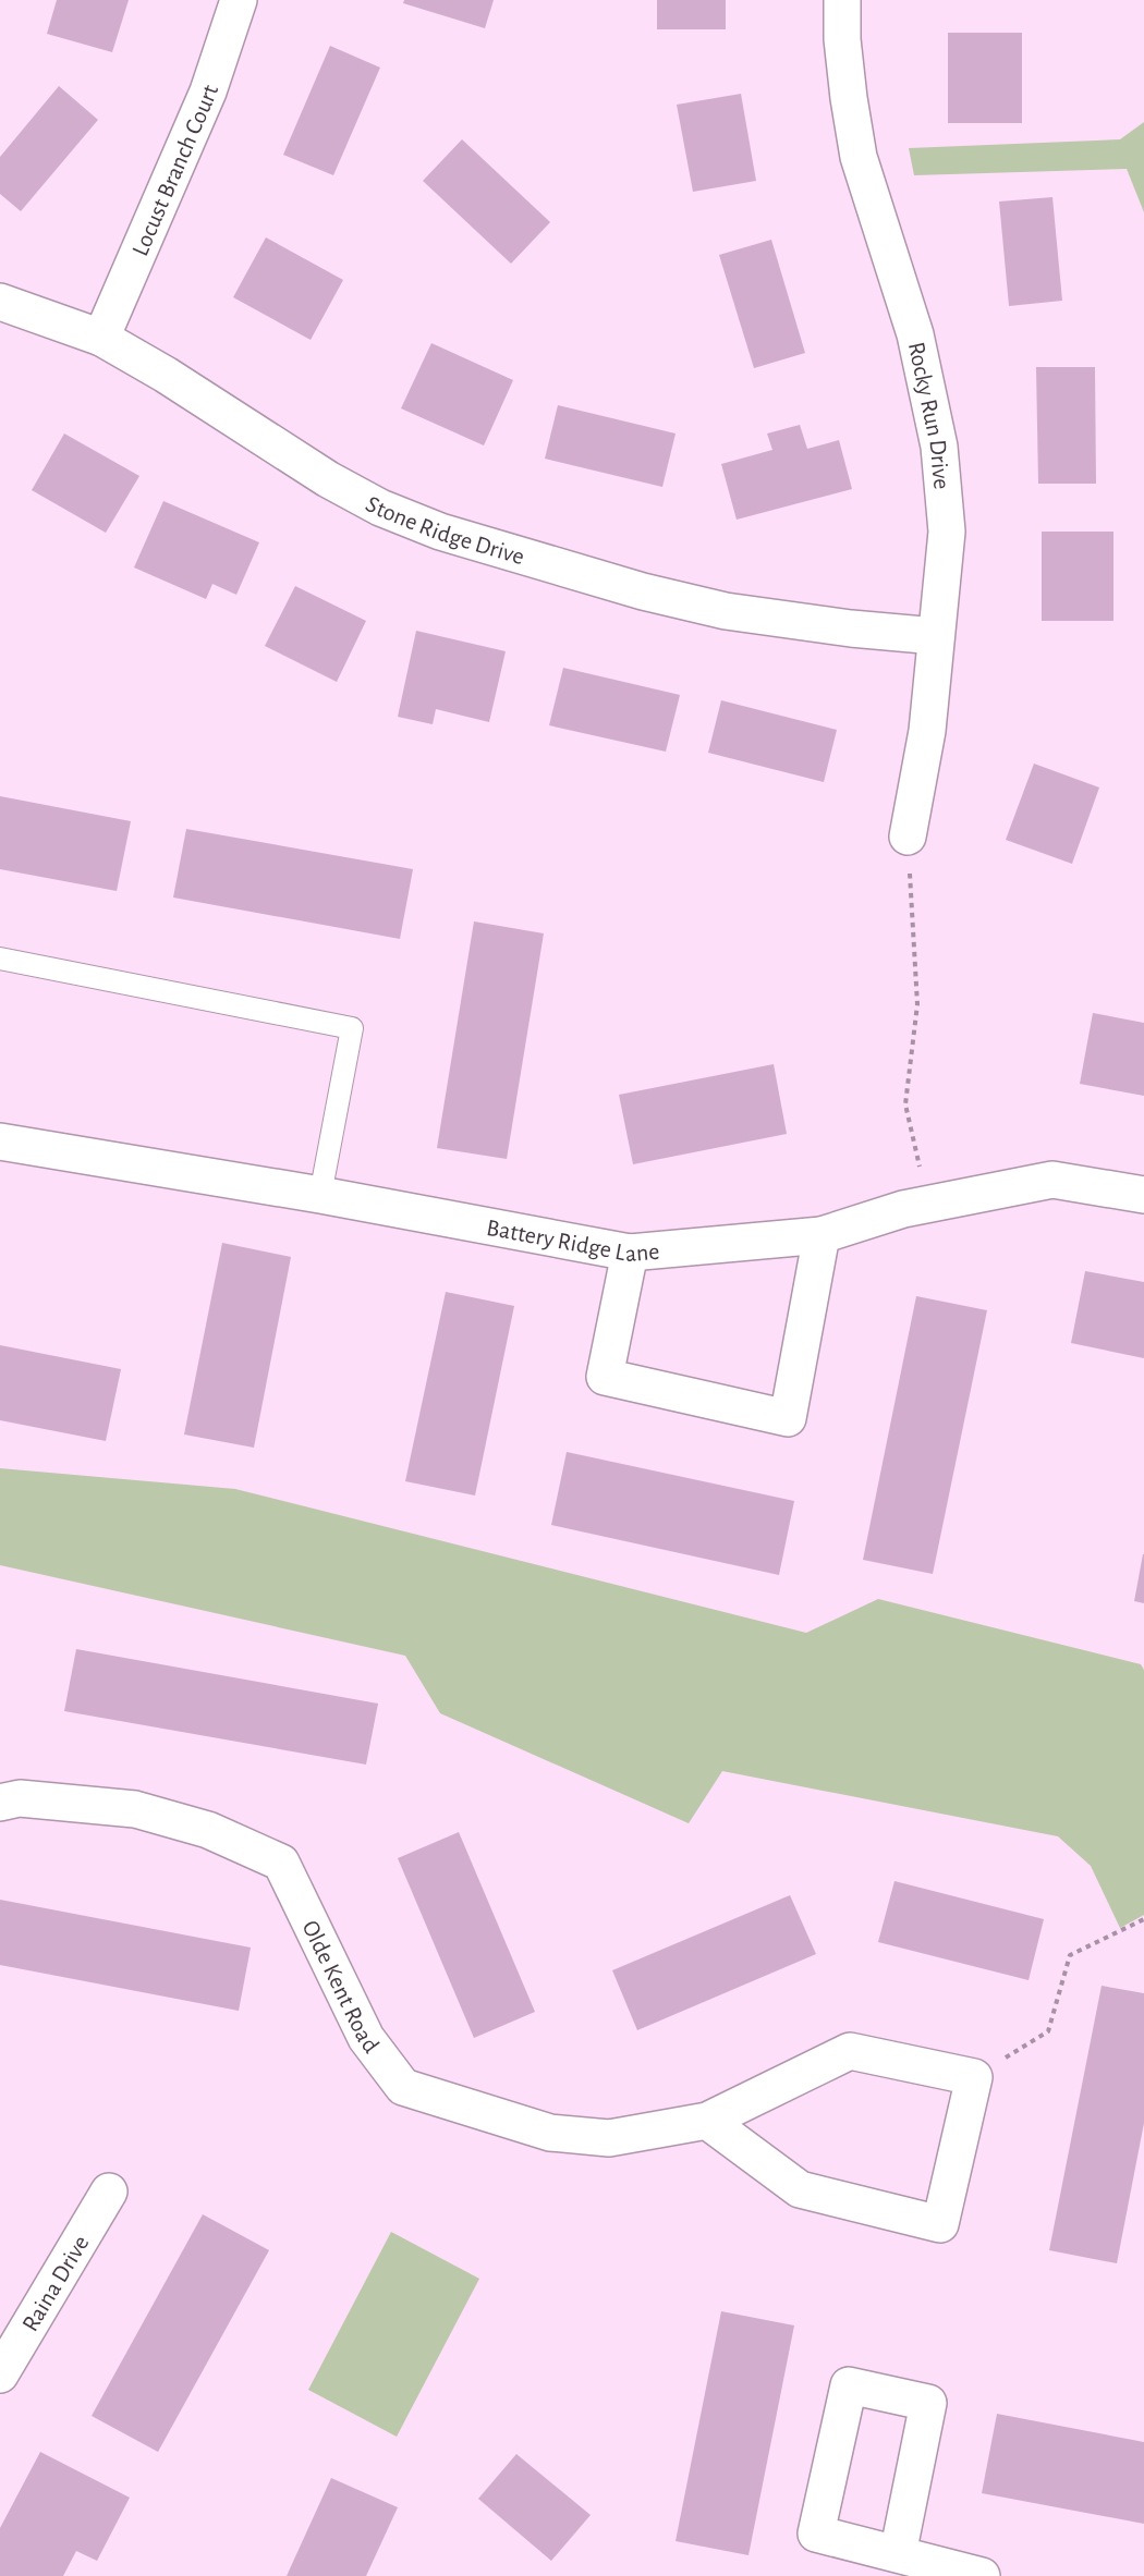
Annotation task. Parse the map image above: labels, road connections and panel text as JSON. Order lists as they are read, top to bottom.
{
  "streets": {
    "street": [
      "Locust Branch Court",
      "Rocky Run Drive",
      "Stone Ridge Drive",
      "Battery Ridge Lane",
      "Olde Kent Road",
      "Raina Drive"
    ]
  },
  "crossings": [
    ["Locust Branch Court", "Stone Ridge Drive"],
    ["Rocky Run Drive", "Stone Ridge Drive"]
  ]
}
